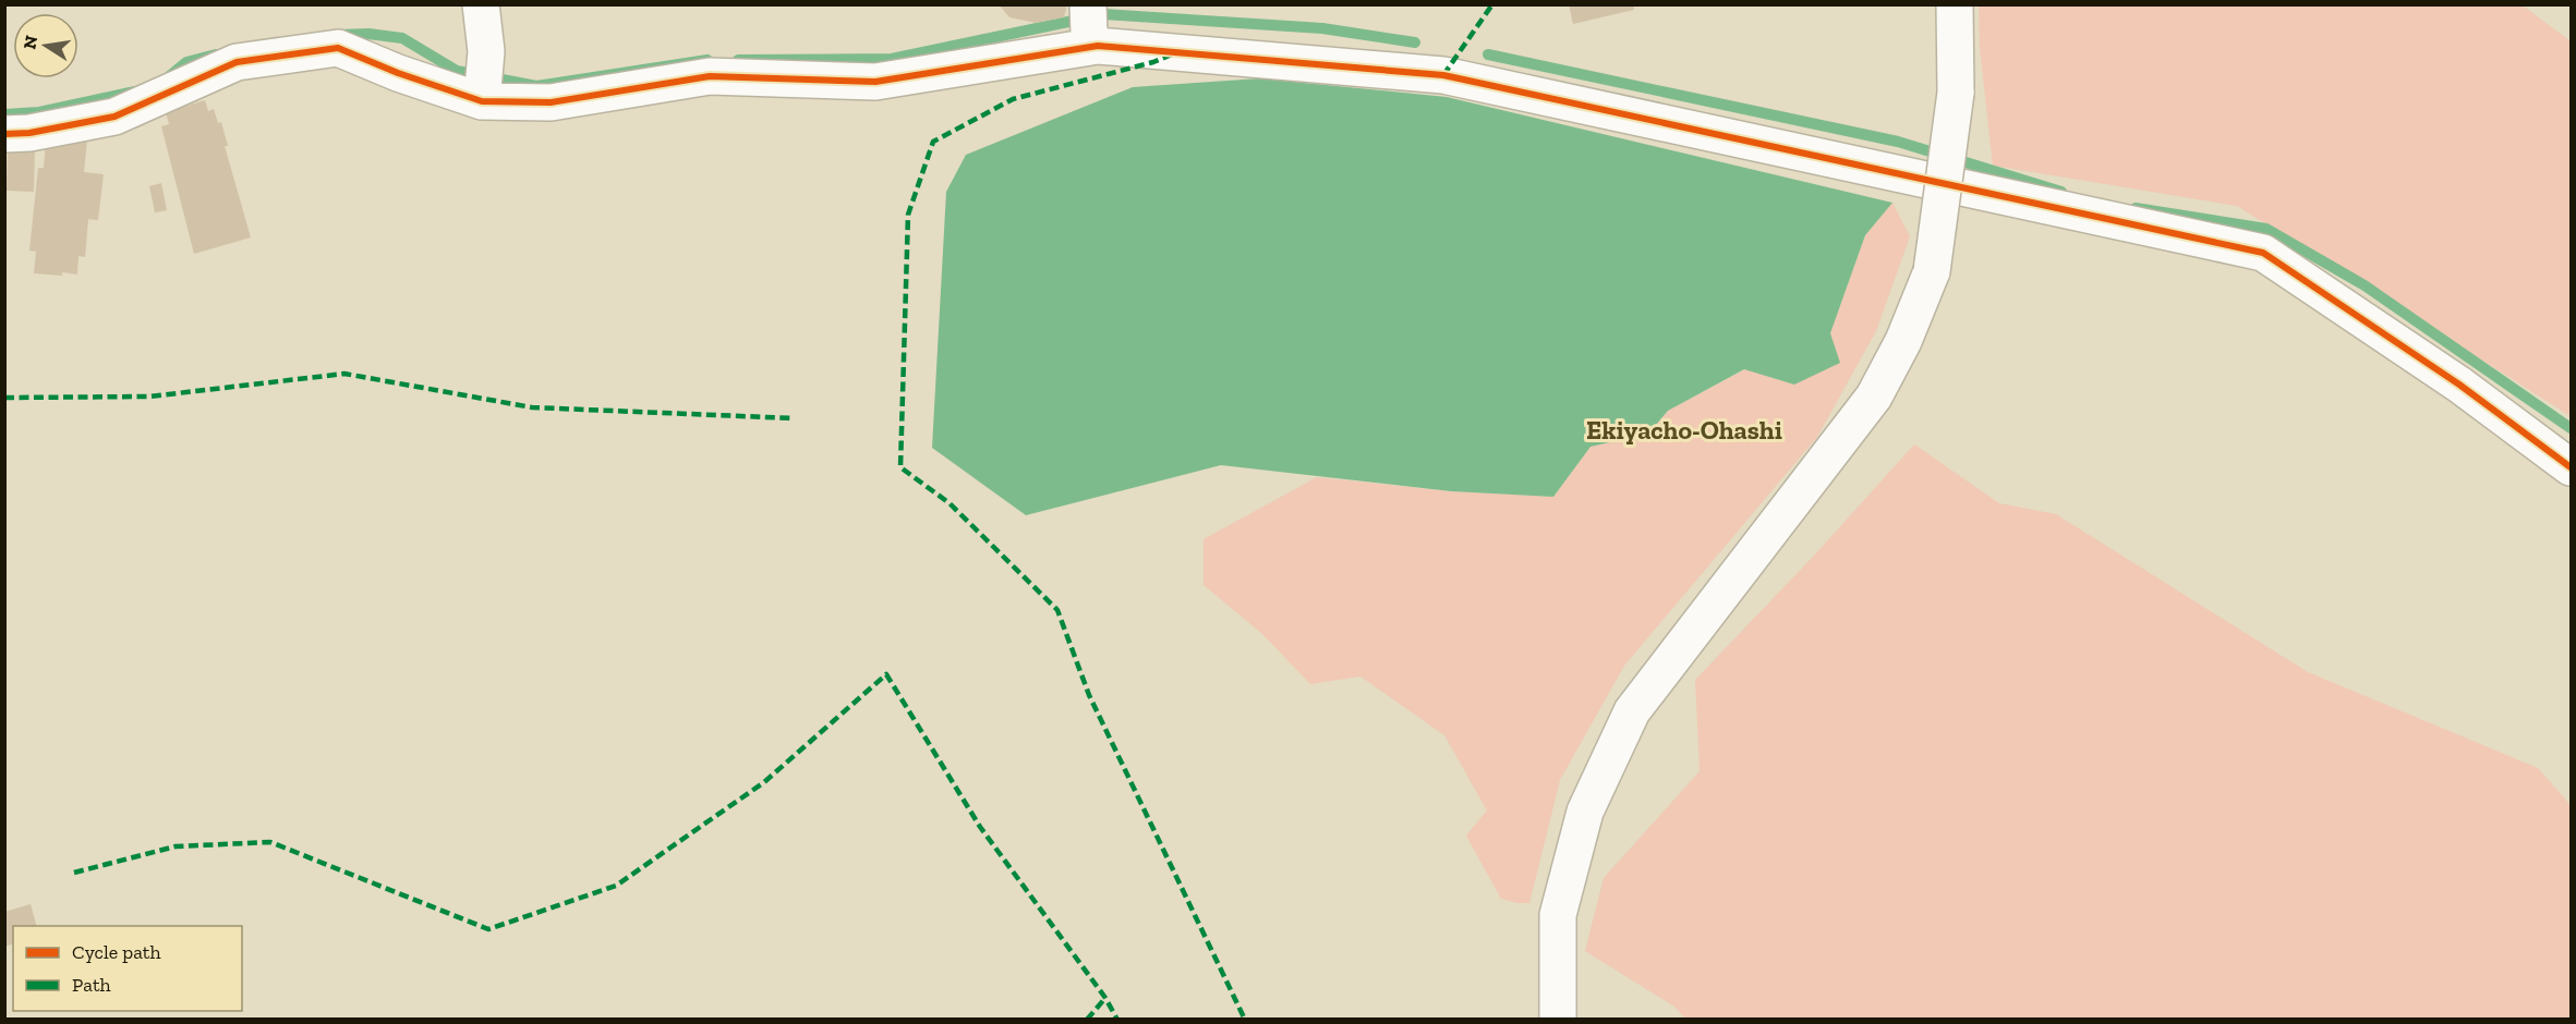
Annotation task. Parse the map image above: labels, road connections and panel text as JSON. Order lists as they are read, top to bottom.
{
  "districts": ["Ekiyacho-Ohashi"],
  "legend": ["Cycle path", "Path"],
  "north": "left"
}
